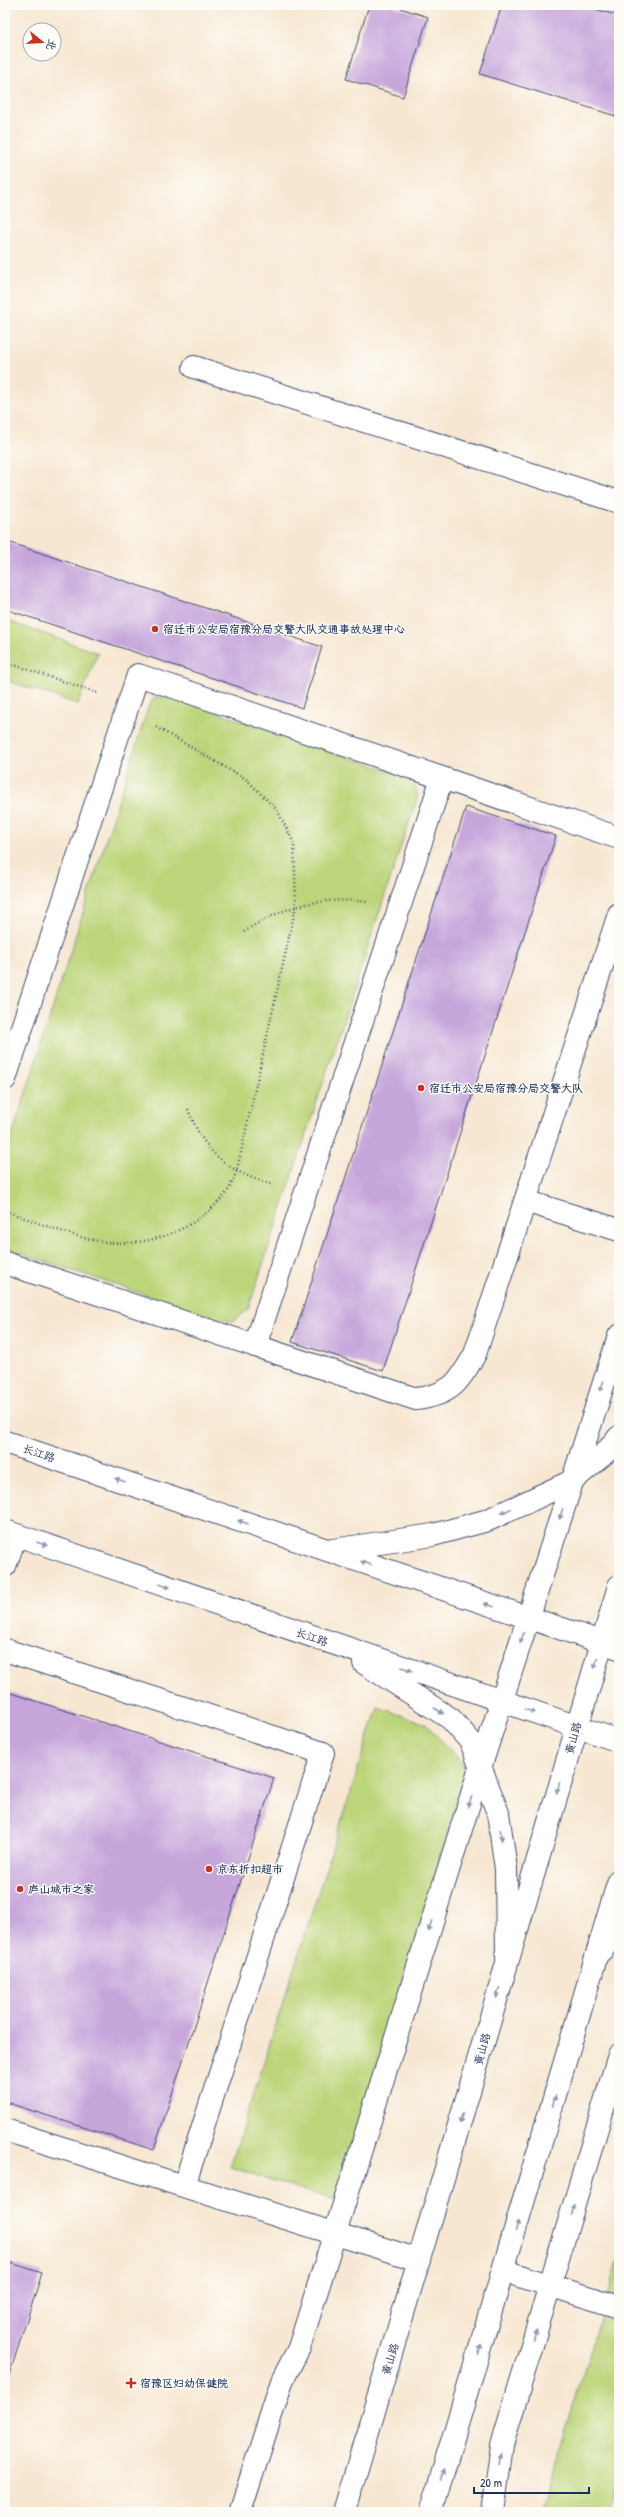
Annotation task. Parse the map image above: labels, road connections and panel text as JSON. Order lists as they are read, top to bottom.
{
  "streets": {
    "street": ["长江路", "黄山路"]
  },
  "crossings": [
    ["长江路", "黄山路"]
  ],
  "places": {
    "other": [
      "宿迁市公安局宿豫分局交警大队交通事故处理中心",
      "宿迁市公安局宿豫分局交警大队",
      "京东折扣超市",
      "庐山城市之家"
    ],
    "health": ["宿豫区妇幼保健院"]
  },
  "scale_bar": "20 m",
  "north": "right"
}
